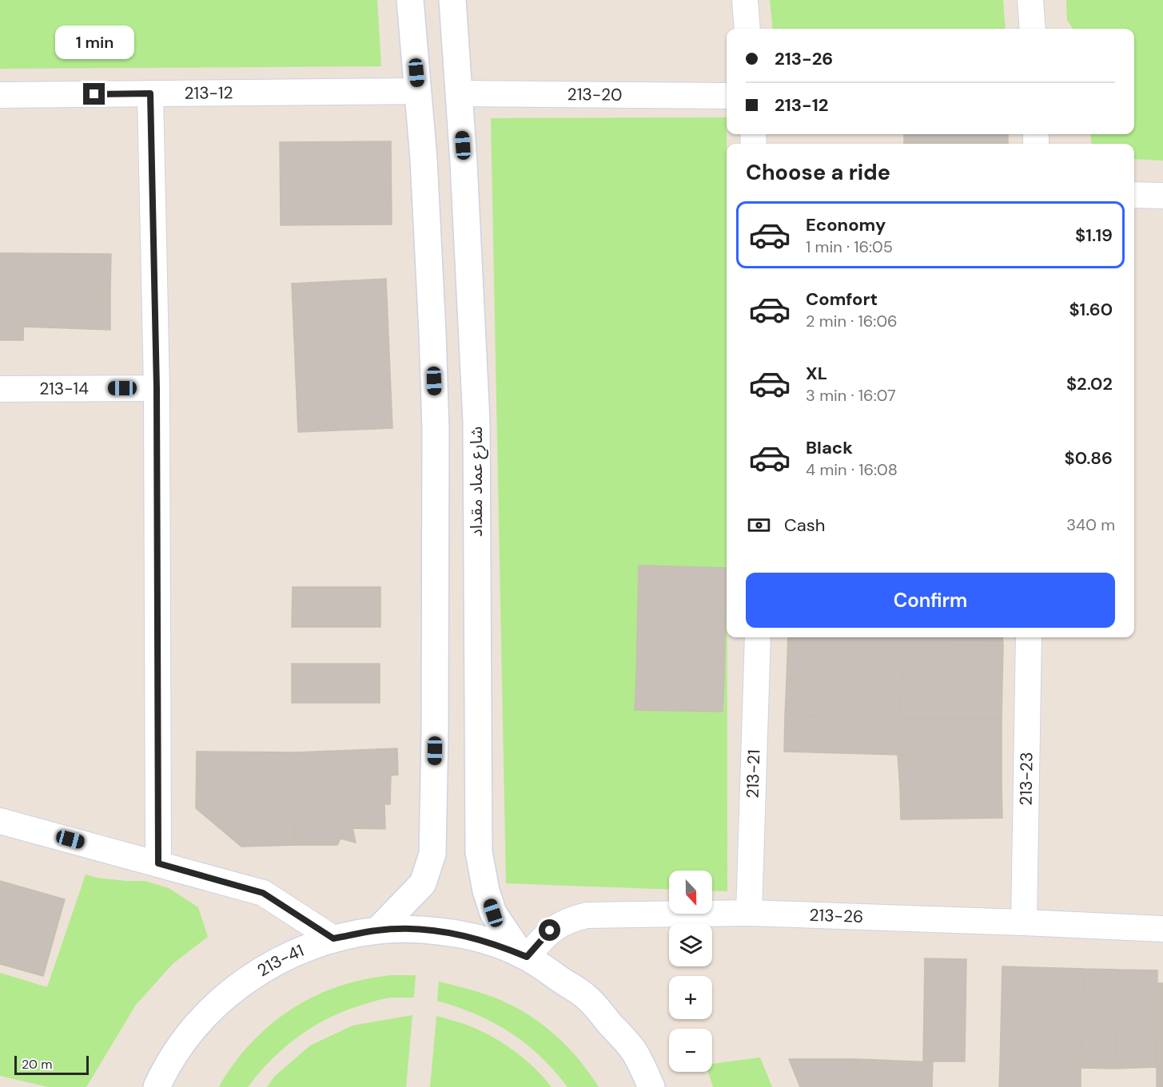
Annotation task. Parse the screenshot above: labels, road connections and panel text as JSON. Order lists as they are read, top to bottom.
{
  "streets": {
    "street": [
      "213-12",
      "213-20",
      "213-14",
      "شارع عماد مقداد",
      "213-21",
      "213-23",
      "213-26",
      "213-41"
    ]
  },
  "crossings": [
    ["213-20", "شارع عماد مقداد"],
    ["شارع عماد مقداد", "213-26"],
    ["شارع عماد مقداد", "213-41"],
    ["213-21", "213-26"],
    ["213-23", "213-26"],
    ["213-26", "213-41"]
  ],
  "scale_bar": "20 m",
  "north": "bottom",
  "page": {
    "bubble": "1 min",
    "banner": ["213-26", "213-12"],
    "heading": "Choose a ride",
    "list": [
      {
        "name": "Economy",
        "note": "1 min · 16:05",
        "value": "$1.19"
      },
      {
        "name": "Comfort",
        "note": "2 min · 16:06",
        "value": "$1.60"
      },
      {
        "name": "XL",
        "note": "3 min · 16:07",
        "value": "$2.02"
      },
      {
        "name": "Black",
        "note": "4 min · 16:08",
        "value": "$0.86"
      }
    ],
    "pay": ["Cash", "340 m"],
    "buttons": "Confirm",
    "map_buttons": ["+", "−"],
    "scale": "20 m"
  }
}
